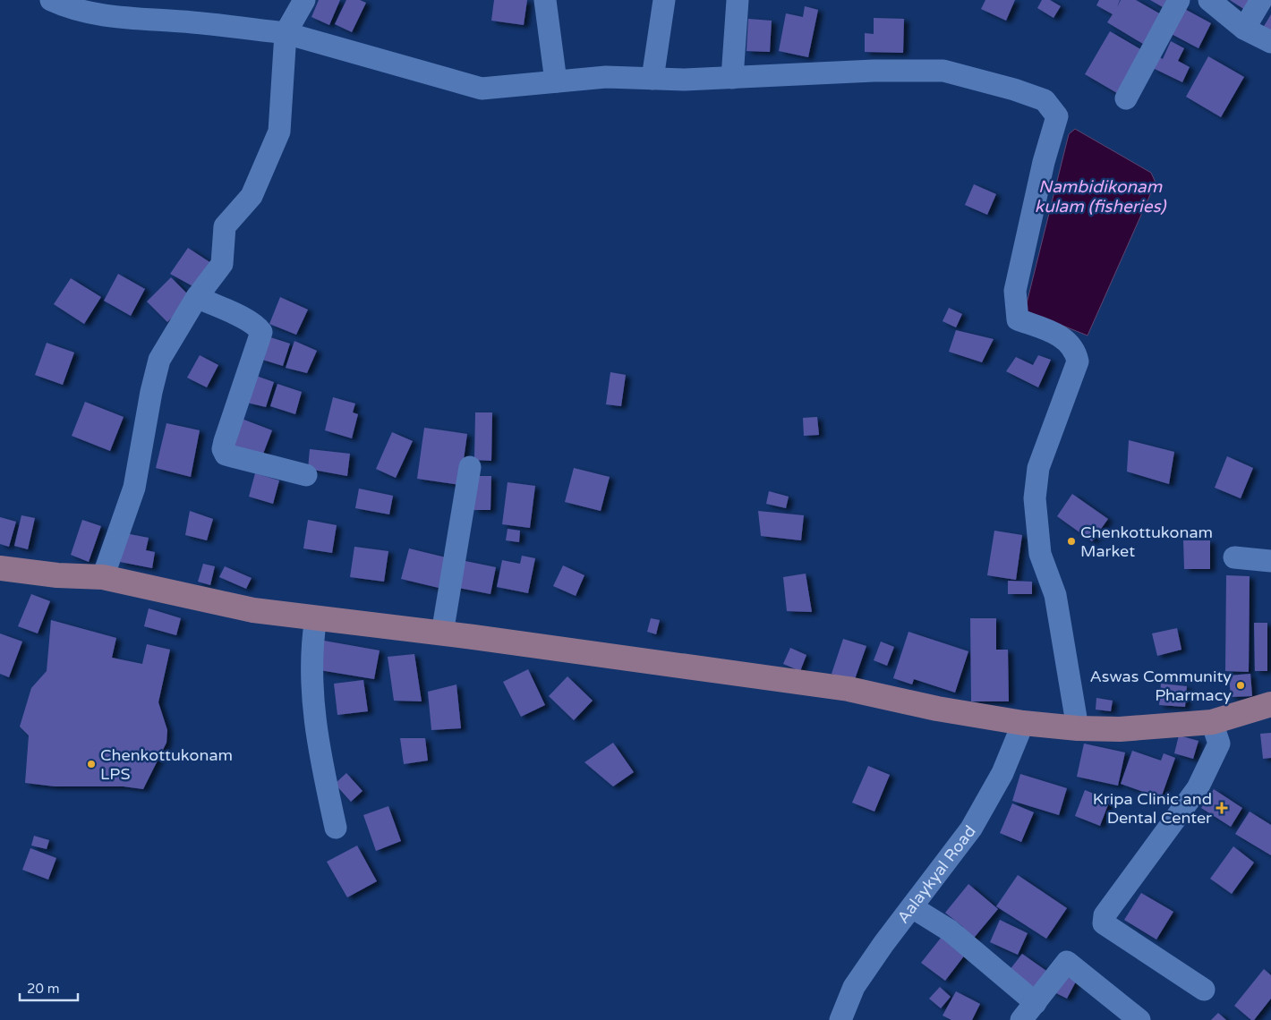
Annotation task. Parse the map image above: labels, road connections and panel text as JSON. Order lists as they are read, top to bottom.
{
  "streets": {
    "street": ["Aalaykyal Road"]
  },
  "water": ["Nambidikonam kulam (fisheries)"],
  "places": {
    "other": ["Chenkottukonam Market", "Aswas Community Pharmacy", "Chenkottukonam LPS"],
    "health": ["Kripa Clinic and Dental Center"]
  },
  "scale_bar": "20 m"
}
